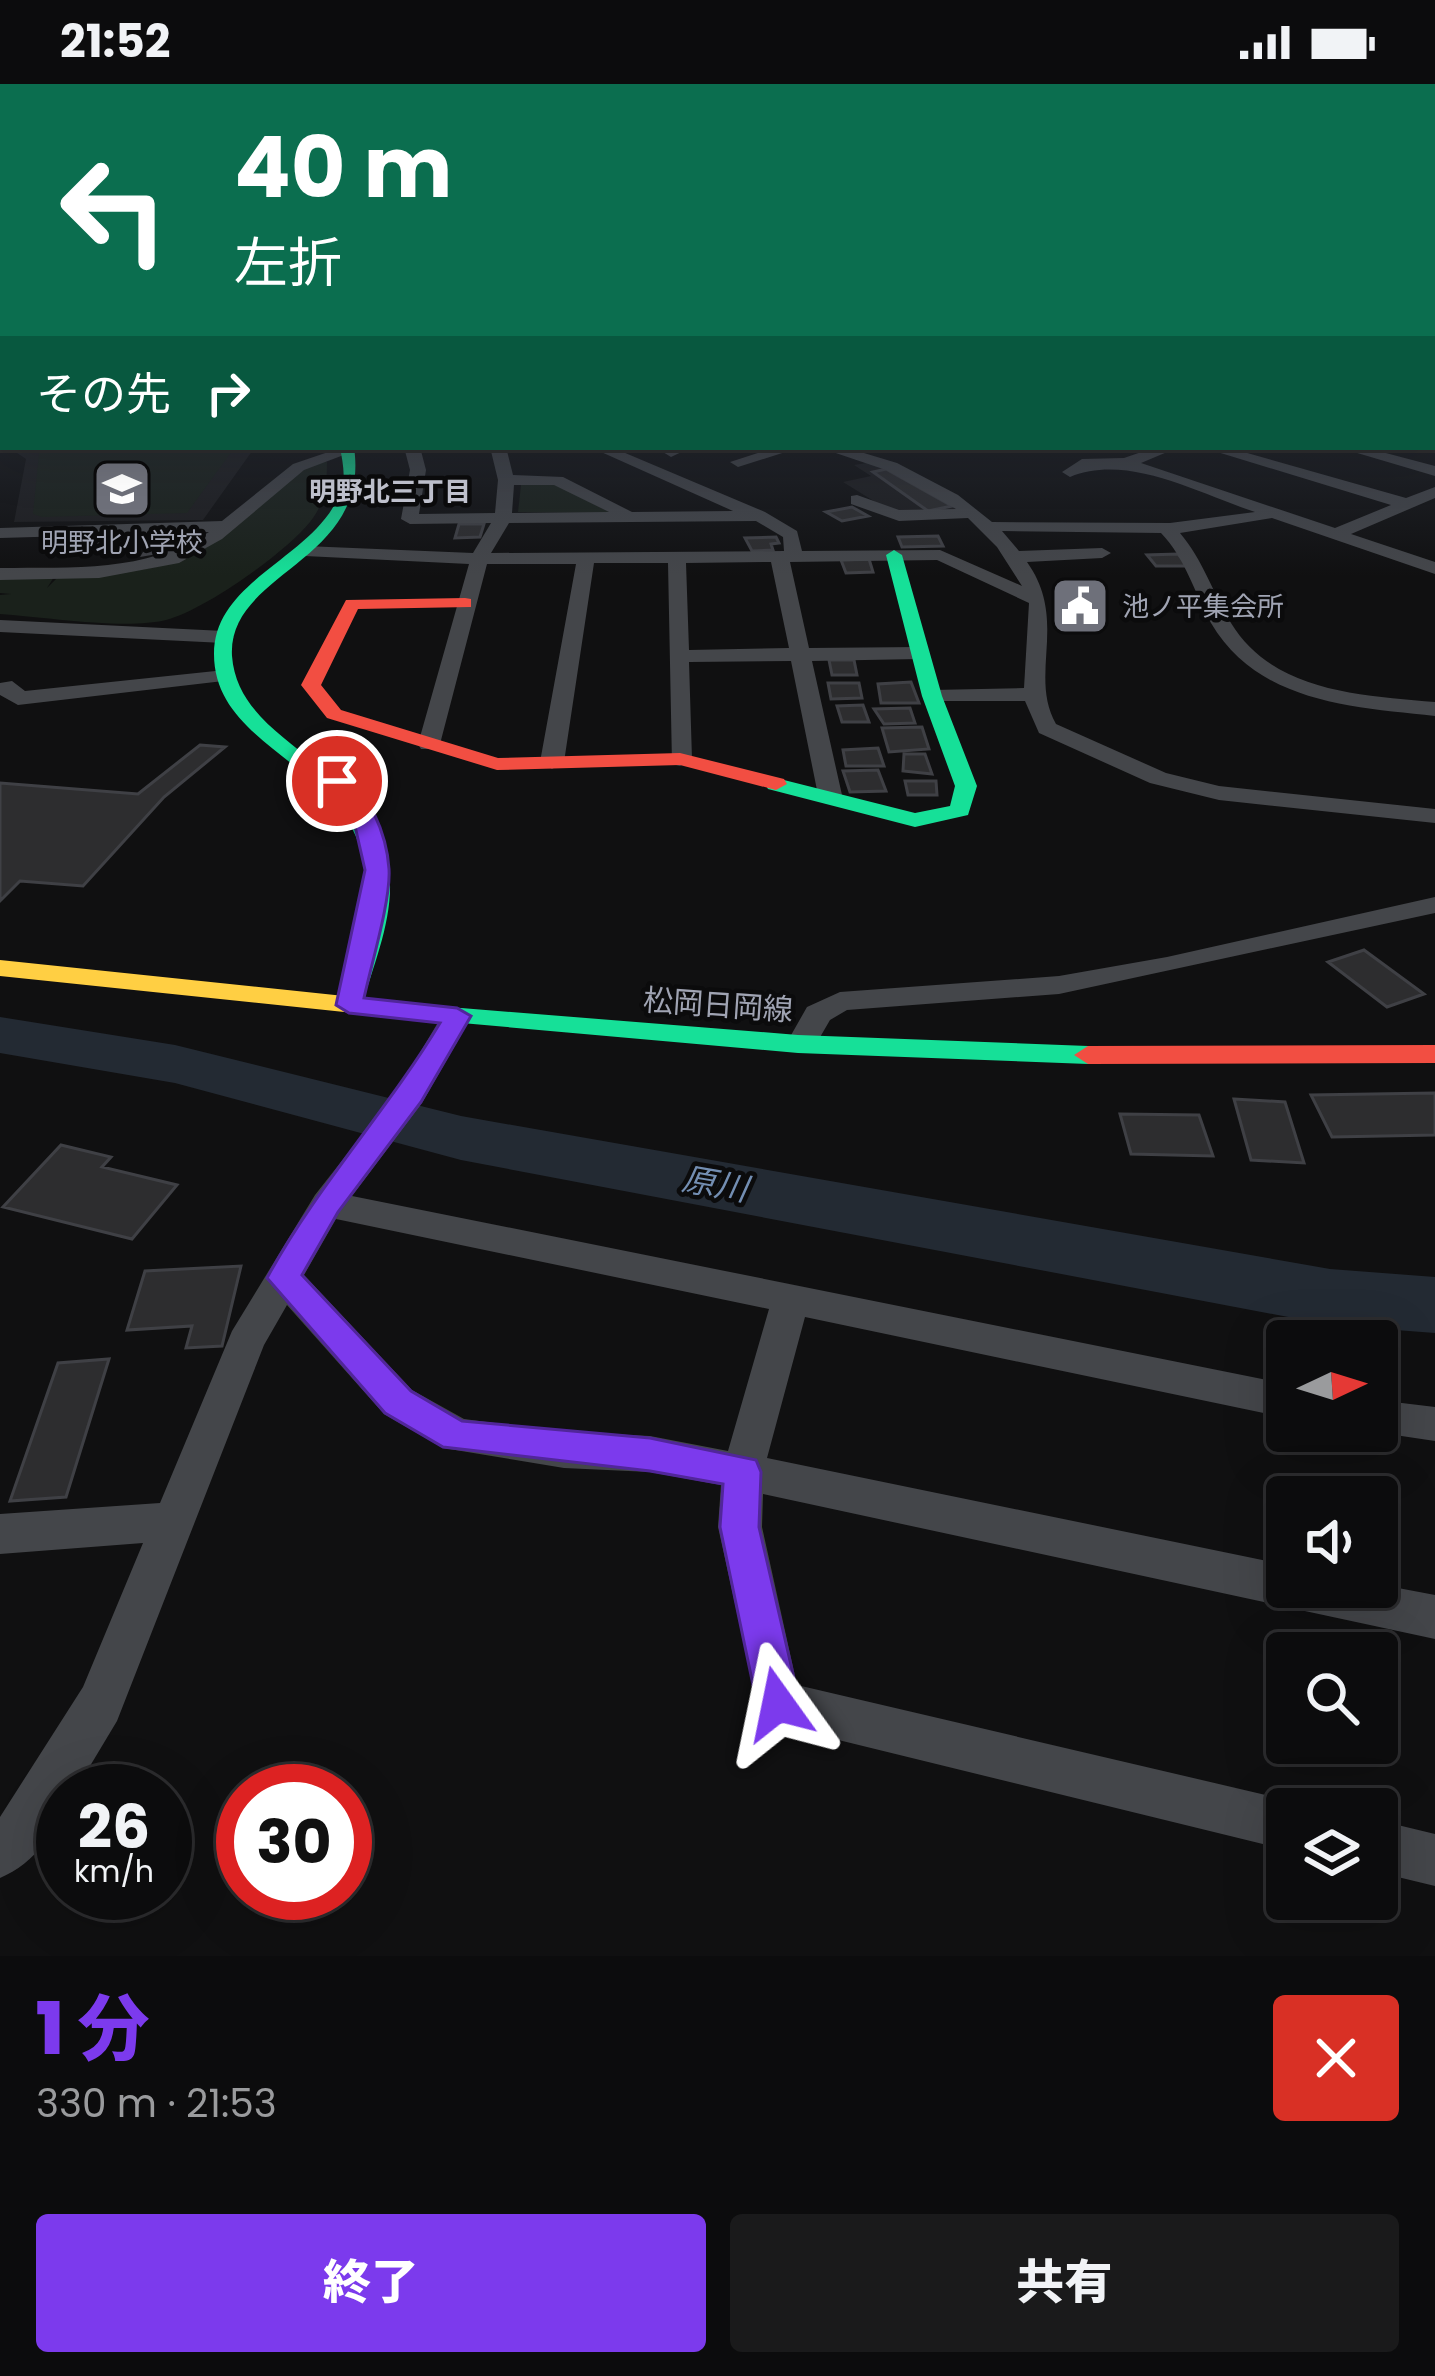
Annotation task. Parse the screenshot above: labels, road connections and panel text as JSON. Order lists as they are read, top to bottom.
{
  "streets": {
    "street": ["松岡日岡線"]
  },
  "districts": ["明野北三丁目"],
  "water": ["原川"],
  "places": {
    "school or university": ["明野北小学校"],
    "public building": ["池ノ平集会所"]
  },
  "north": "right",
  "page": {
    "status": "21:52",
    "turn": ["40 m", "左折"],
    "then": "その先",
    "speed": "26 km/h",
    "limit": "30",
    "heading": ["1 分", "330 m · 21:53"],
    "buttons": ["終了", "共有"]
  }
}
